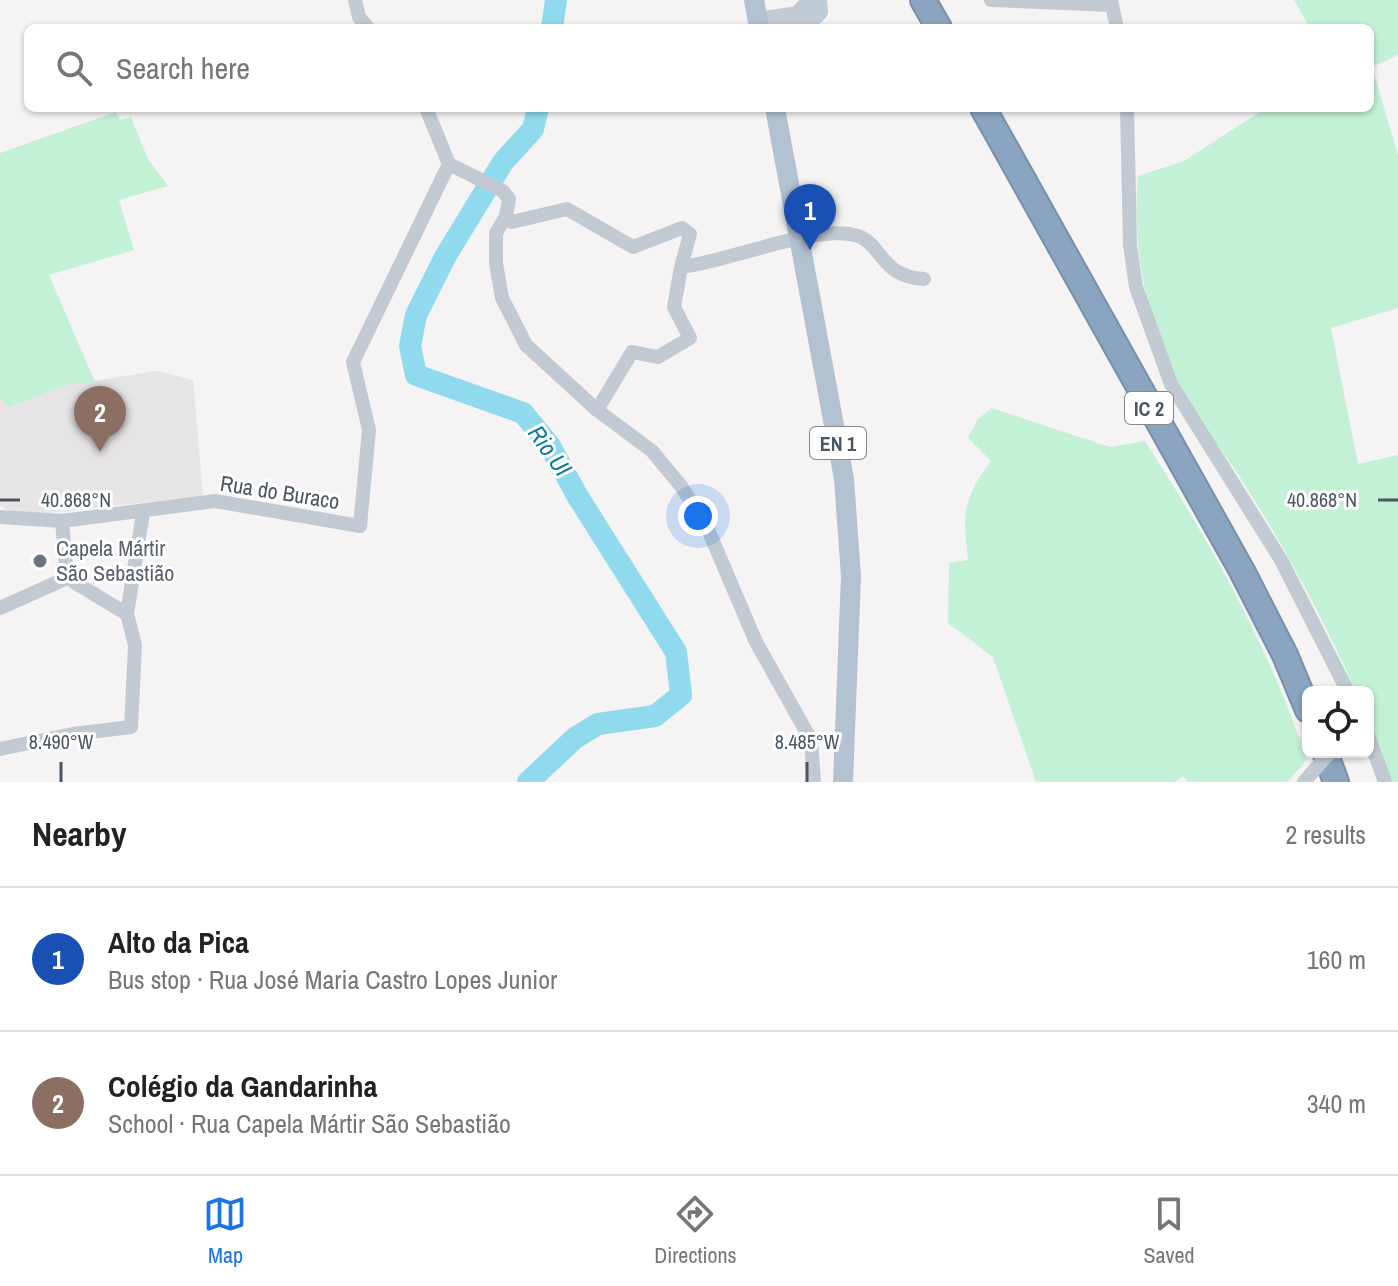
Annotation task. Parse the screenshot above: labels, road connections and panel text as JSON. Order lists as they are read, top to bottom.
{
  "streets": {
    "highway": ["IC 2"],
    "main road": ["EN 1"],
    "street": ["Rua do Buraco"]
  },
  "water": ["Rio Ul"],
  "places": ["Capela Mártir São Sebastião"],
  "page": {
    "search": "Search here",
    "pins": ["1", "2"],
    "heading": ["Nearby", "2 results"],
    "list": [
      {
        "mark": "1",
        "name": "Alto da Pica",
        "note": "Bus stop · Rua José Maria Castro Lopes Junior",
        "value": "160 m"
      },
      {
        "mark": "2",
        "name": "Colégio da Gandarinha",
        "note": "School · Rua Capela Mártir São Sebastião",
        "value": "340 m"
      }
    ],
    "nav": ["Map", "Directions", "Saved"]
  },
  "coordinates": ["40.868°N", "8.490°W", "8.485°W"]
}
